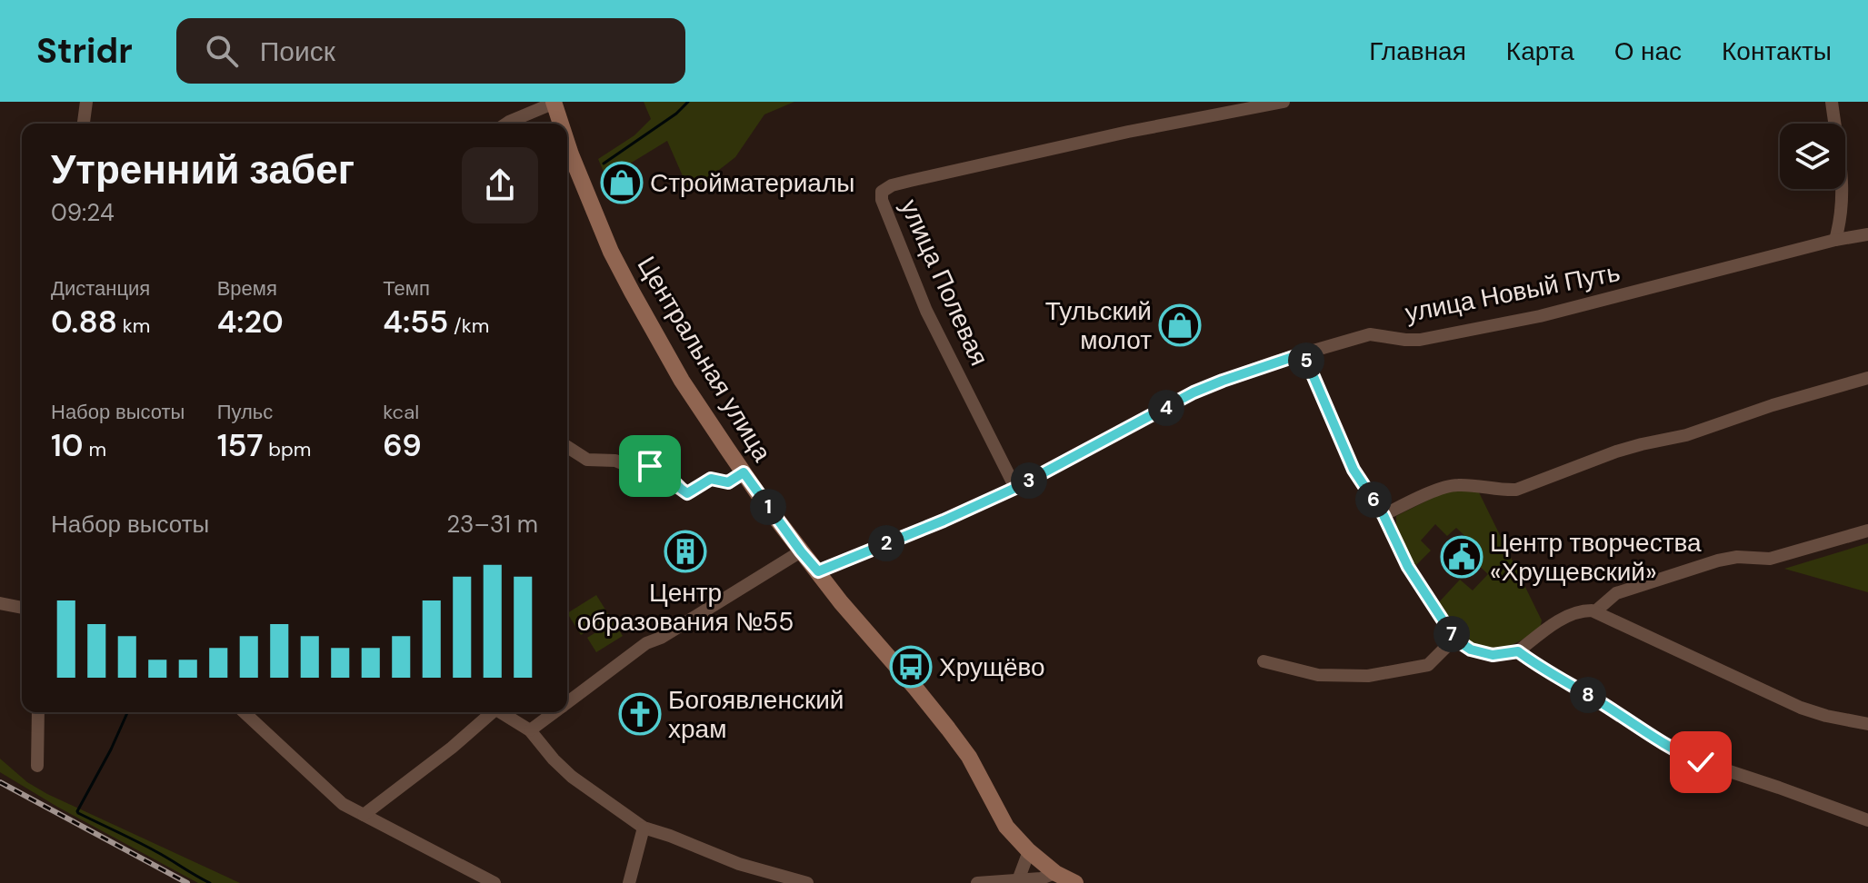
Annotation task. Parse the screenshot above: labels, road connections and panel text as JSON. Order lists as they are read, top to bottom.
{
  "streets": {
    "main road": ["Центральная улица"],
    "street": ["улица Полевая", "улица Новый Путь"]
  },
  "crossings": [
    ["улица Полевая", "улица Новый Путь"],
    ["улица Новый Путь", "Центральная улица"]
  ],
  "places": {
    "shop": ["Стройматериалы", "Тульский молот"],
    "building": ["Центр образования №55"],
    "public building": ["Центр творчества «Хрущевский»"],
    "bus stop": ["Хрущёво"],
    "church": ["Богоявленский храм"]
  },
  "page": {
    "header": "Stridr",
    "search": "Поиск",
    "nav": [
      "Главная",
      "Карта",
      "О нас",
      "Контакты"
    ],
    "heading": ["Утренний забег", "09:24"],
    "stats": [
      ["Дистанция", "0.88 km"],
      ["Время", "4:20"],
      ["Темп", "4:55 /km"],
      ["Набор высоты", "10 m"],
      ["Пульс", "157 bpm"],
      ["kcal", "69"]
    ],
    "pins": [
      "5",
      "4",
      "3",
      "6",
      "1",
      "2",
      "7",
      "8"
    ],
    "chart": ["Набор высоты", "23–31 m"]
  }
}
